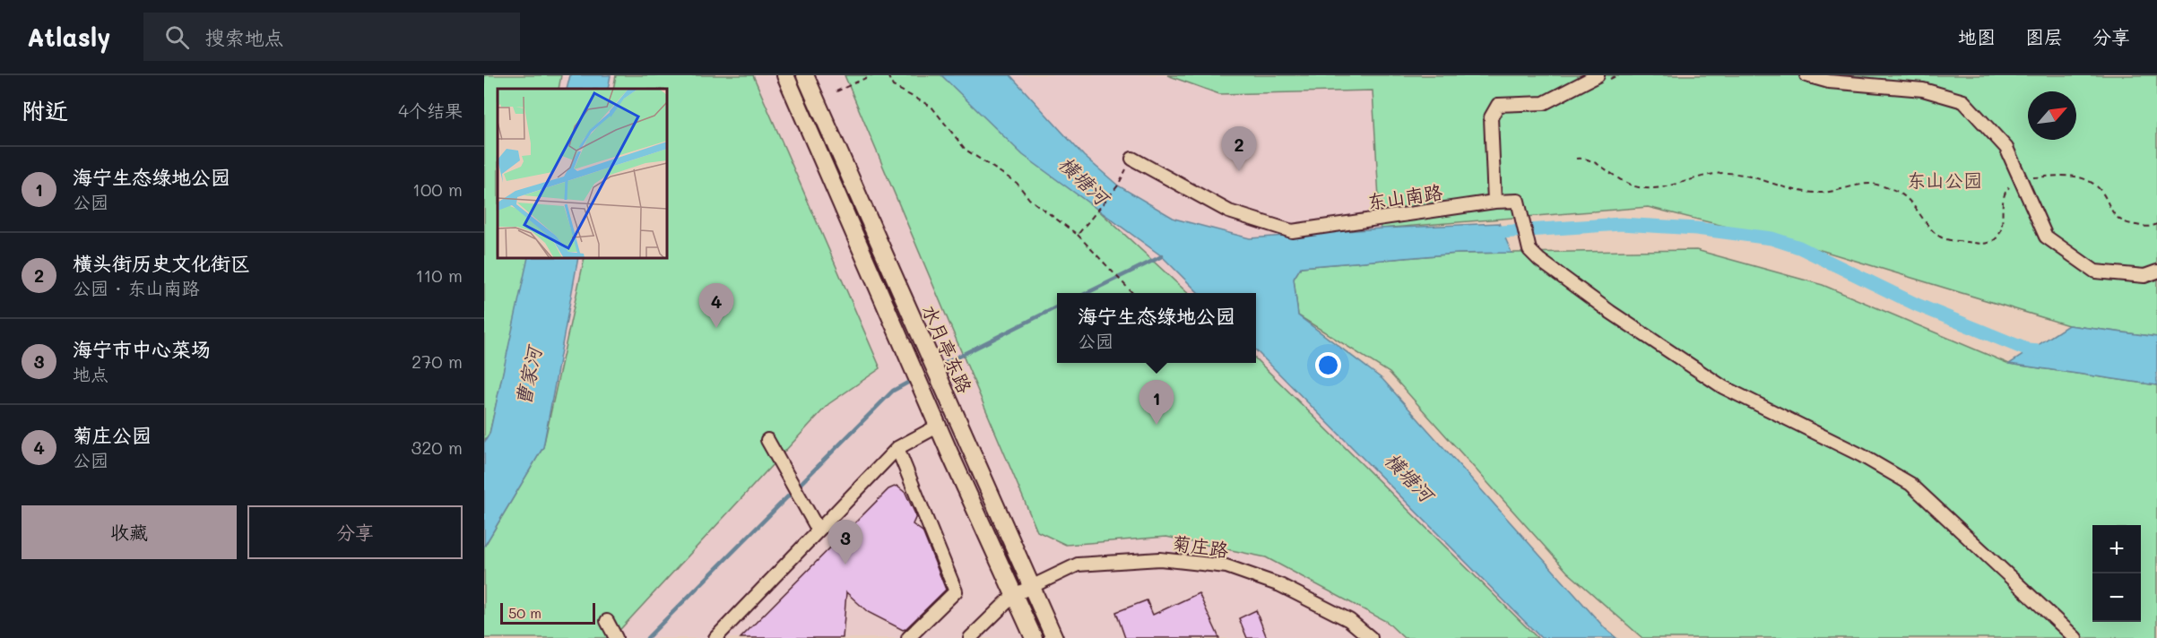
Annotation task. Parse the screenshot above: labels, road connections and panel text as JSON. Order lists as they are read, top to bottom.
{
  "streets": {
    "main road": ["水月亭东路"],
    "street": ["东山南路", "菊庄路"]
  },
  "crossings": [
    ["水月亭东路", "菊庄路"]
  ],
  "water": ["横塘河", "曹家河"],
  "parks": ["东山公园"],
  "scale_bar": "50 m",
  "north": "top right",
  "page": {
    "header": "Atlasly",
    "search": "搜索地点",
    "nav": ["地图", "图层", "分享"],
    "heading": ["附近", "4个结果"],
    "pins": [
      "2",
      "4",
      "1",
      "3"
    ],
    "list": [
      {
        "mark": "1",
        "name": "海宁生态绿地公园",
        "note": "公园",
        "value": "100 m"
      },
      {
        "mark": "2",
        "name": "横头街历史文化街区",
        "note": "公园 · 东山南路",
        "value": "110 m"
      },
      {
        "mark": "3",
        "name": "海宁市中心菜场",
        "note": "地点",
        "value": "270 m"
      },
      {
        "mark": "4",
        "name": "菊庄公园",
        "note": "公园",
        "value": "320 m"
      }
    ],
    "popup": ["海宁生态绿地公园", "公园"],
    "buttons": ["收藏", "分享"],
    "map_buttons": ["+", "−"],
    "scale": "50 m"
  }
}
